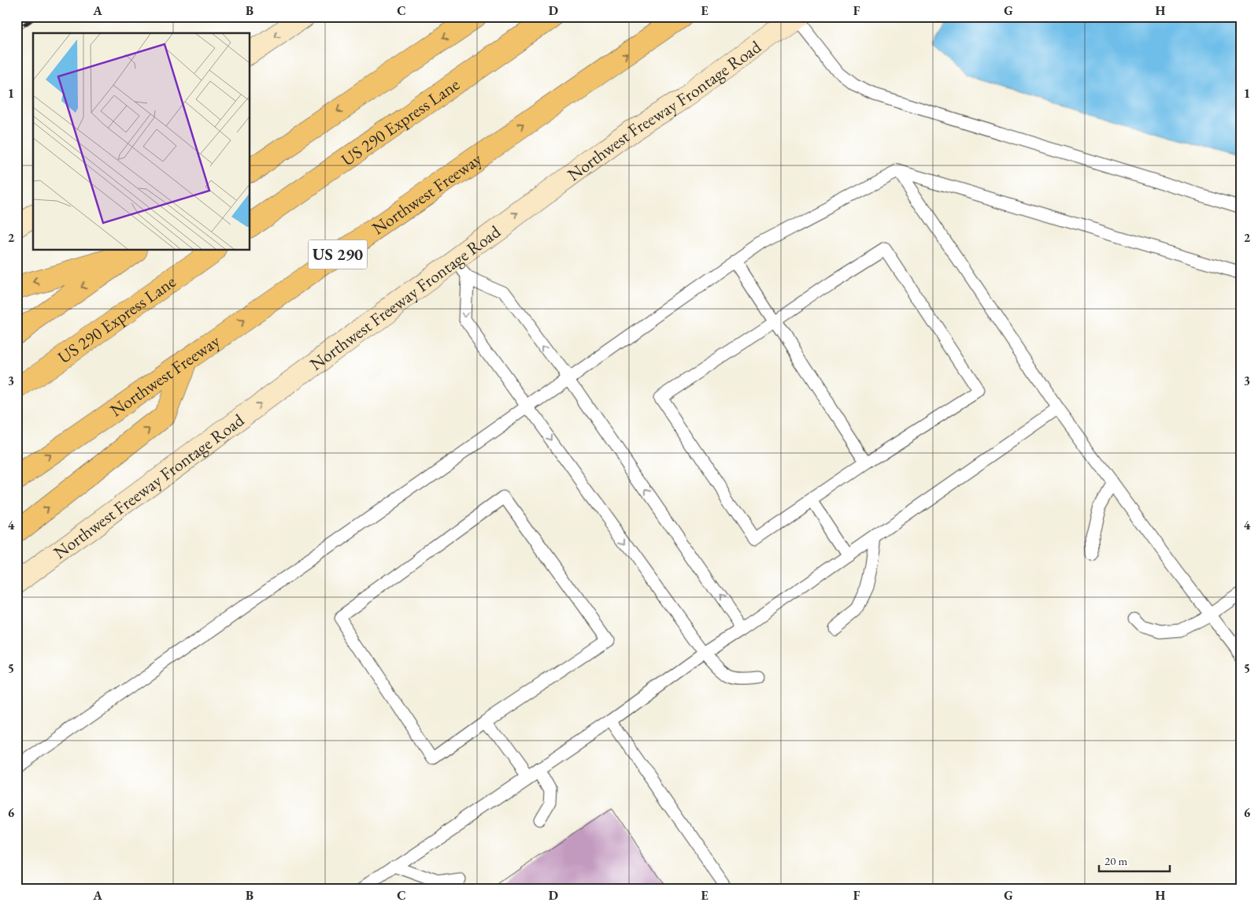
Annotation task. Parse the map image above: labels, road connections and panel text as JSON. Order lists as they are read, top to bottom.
{
  "streets": {
    "highway": ["US 290 Express Lane", "Northwest Freeway", "US 290"],
    "main road": ["Northwest Freeway Frontage Road"]
  },
  "one_way": ["Northwest Freeway Frontage Road"],
  "scale_bar": "20 m",
  "grid": {
    "columns": [
      "A",
      "B",
      "C",
      "D",
      "E",
      "F",
      "G",
      "H"
    ],
    "rows": [
      "1",
      "2",
      "3",
      "4",
      "5",
      "6"
    ]
  }
}
